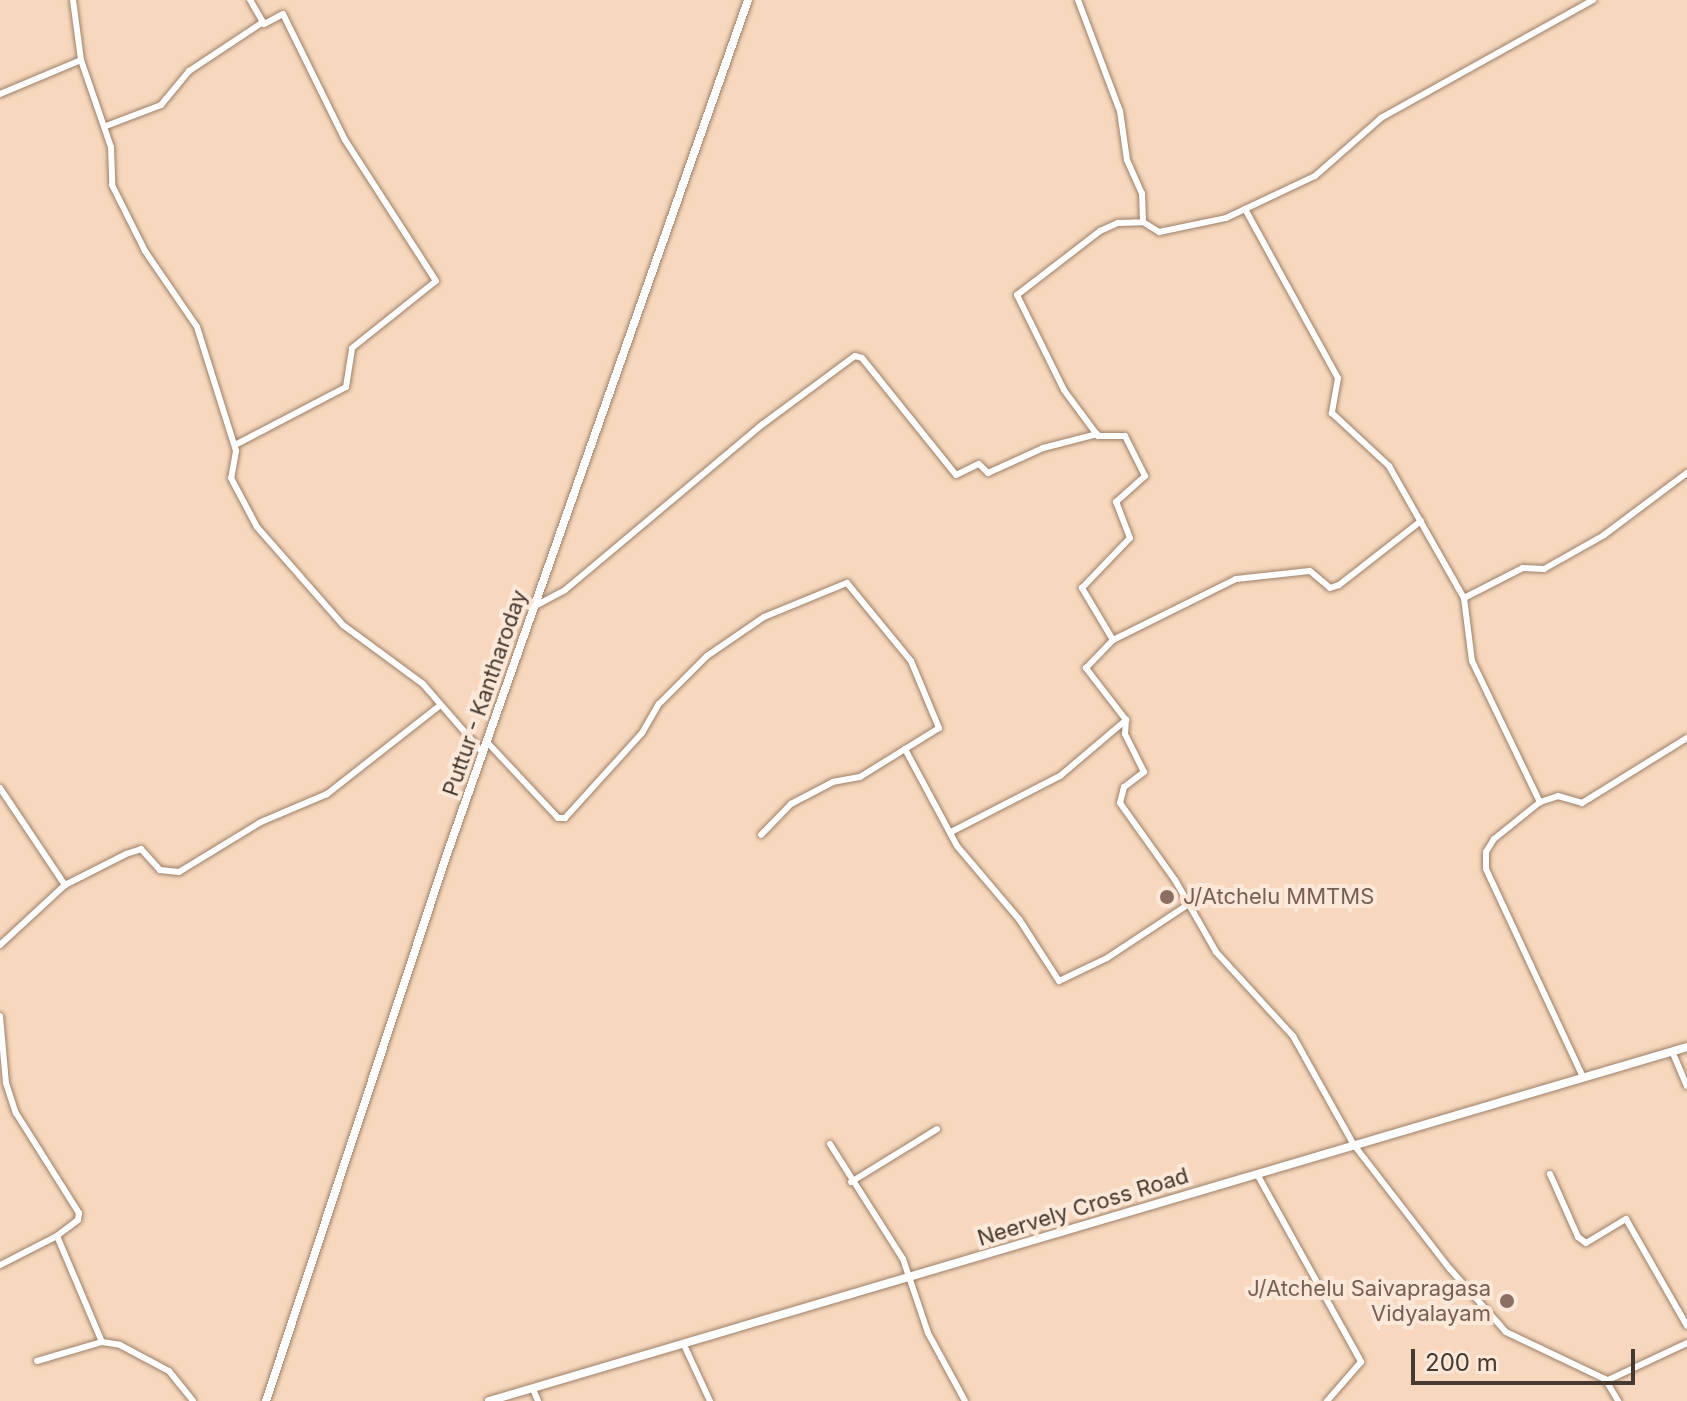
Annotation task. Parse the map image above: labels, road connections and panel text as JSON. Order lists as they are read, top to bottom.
{
  "streets": {
    "main road": ["Puttur - Kantharoday", "Neervely Cross Road"]
  },
  "places": ["J/Atchelu MMTMS", "J/Atchelu Saivapragasa Vidyalayam"],
  "scale_bar": "200 m"
}
